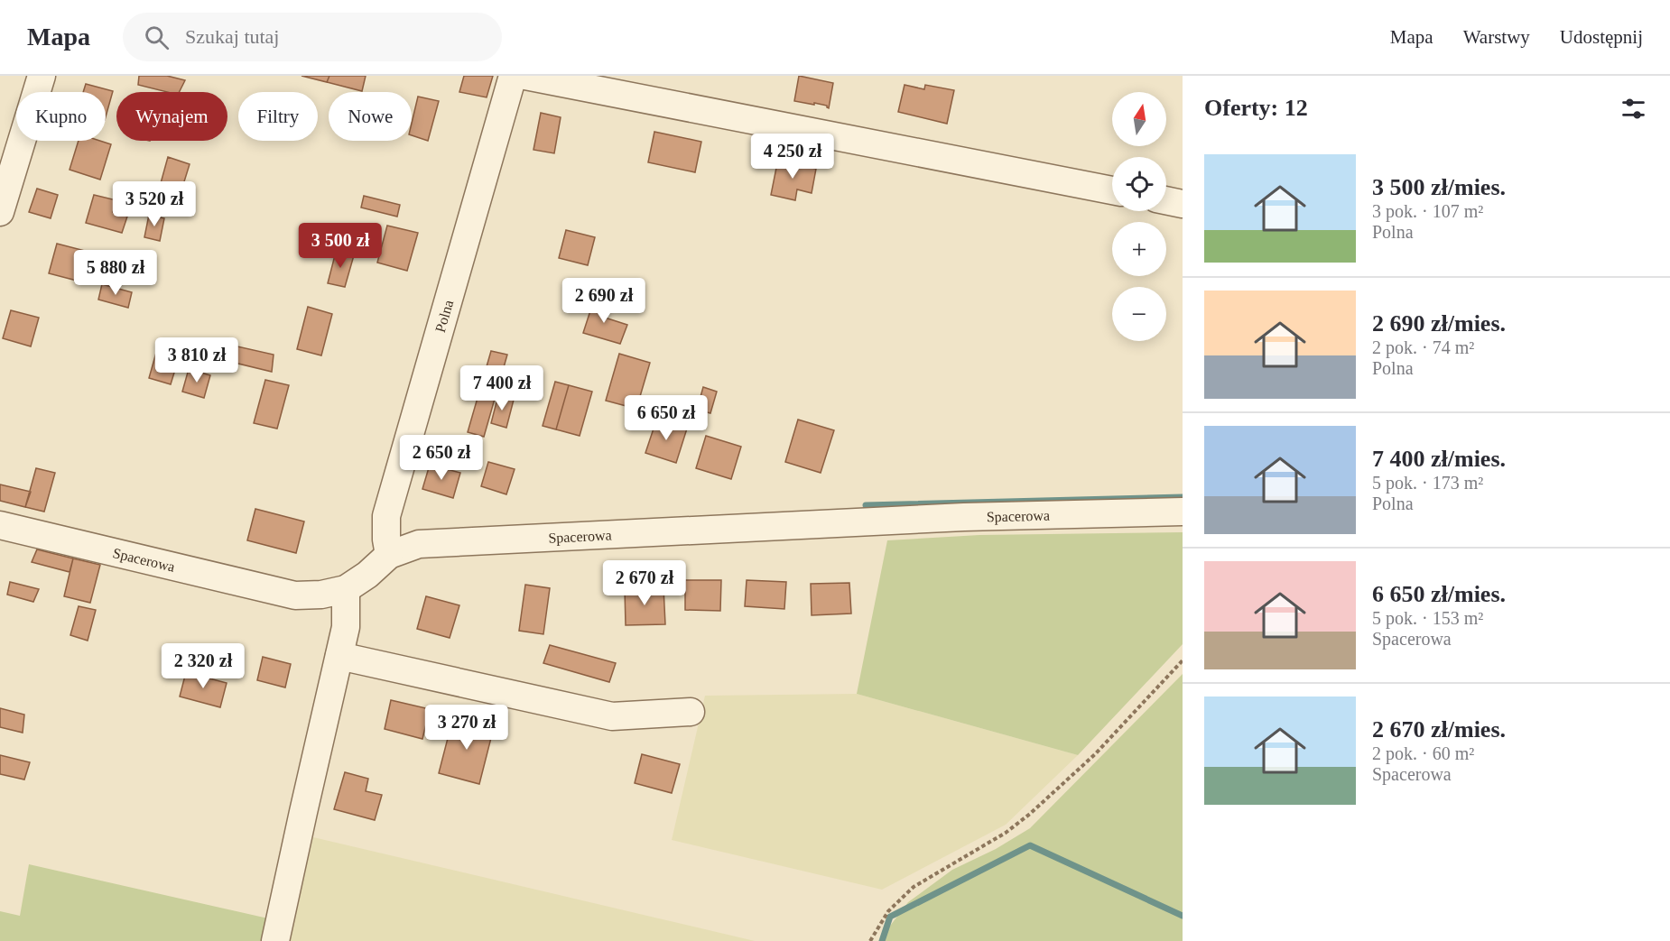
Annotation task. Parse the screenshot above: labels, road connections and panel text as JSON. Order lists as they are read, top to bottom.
{
  "streets": {
    "street": ["Polna", "Spacerowa"]
  },
  "crossings": [
    ["Polna", "Spacerowa"]
  ],
  "north": "top",
  "page": {
    "header": "Mapa",
    "search": "Szukaj tutaj",
    "nav": ["Mapa", "Warstwy", "Udostępnij"],
    "heading": "Oferty: 12",
    "map_buttons": ["+", "−"],
    "chip": [
      "Kupno",
      "Wynajem",
      "Filtry",
      "Nowe"
    ],
    "price": [
      "4 250 zł",
      "3 520 zł",
      "3 500 zł",
      "5 880 zł",
      "2 690 zł",
      "3 810 zł",
      "7 400 zł",
      "6 650 zł",
      "2 650 zł",
      "2 670 zł",
      "2 320 zł",
      "3 270 zł"
    ],
    "list": [
      {
        "name": "3 500 zł/mies.",
        "note": "3 pok. · 107 m² · Polna"
      },
      {
        "name": "2 690 zł/mies.",
        "note": "2 pok. · 74 m² · Polna"
      },
      {
        "name": "7 400 zł/mies.",
        "note": "5 pok. · 173 m² · Polna"
      },
      {
        "name": "6 650 zł/mies.",
        "note": "5 pok. · 153 m² · Spacerowa"
      },
      {
        "name": "2 670 zł/mies.",
        "note": "2 pok. · 60 m² · Spacerowa"
      }
    ]
  }
}
